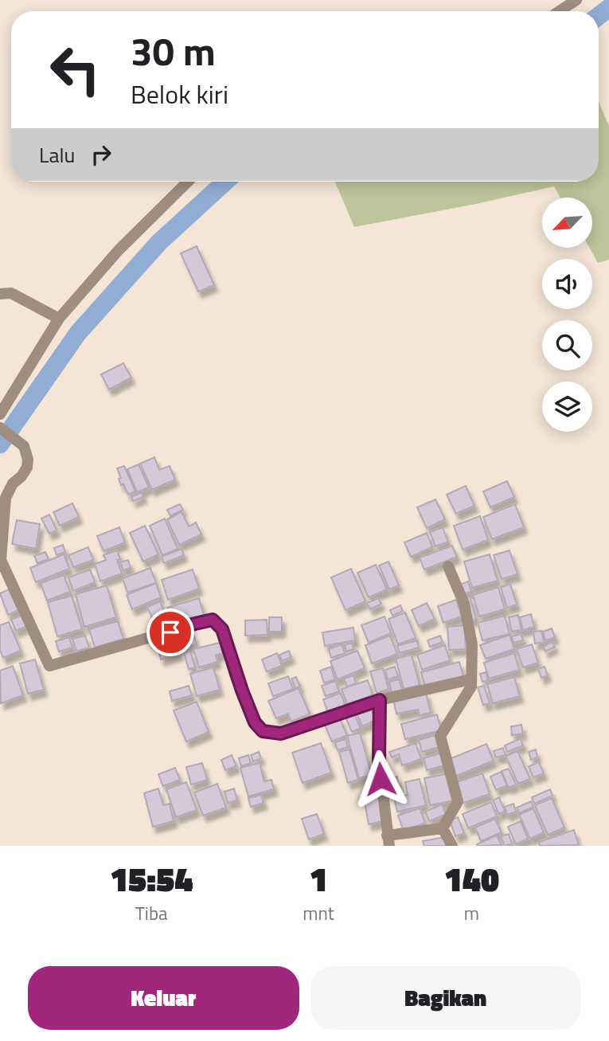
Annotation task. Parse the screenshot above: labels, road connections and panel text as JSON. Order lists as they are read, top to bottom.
{
  "north": "bottom left",
  "page": {
    "turn": ["30 m", "Belok kiri"],
    "then": "Lalu",
    "eta": [
      "15:54",
      "Tiba",
      "1",
      "mnt",
      "140",
      "m"
    ],
    "buttons": ["Keluar", "Bagikan"]
  }
}
